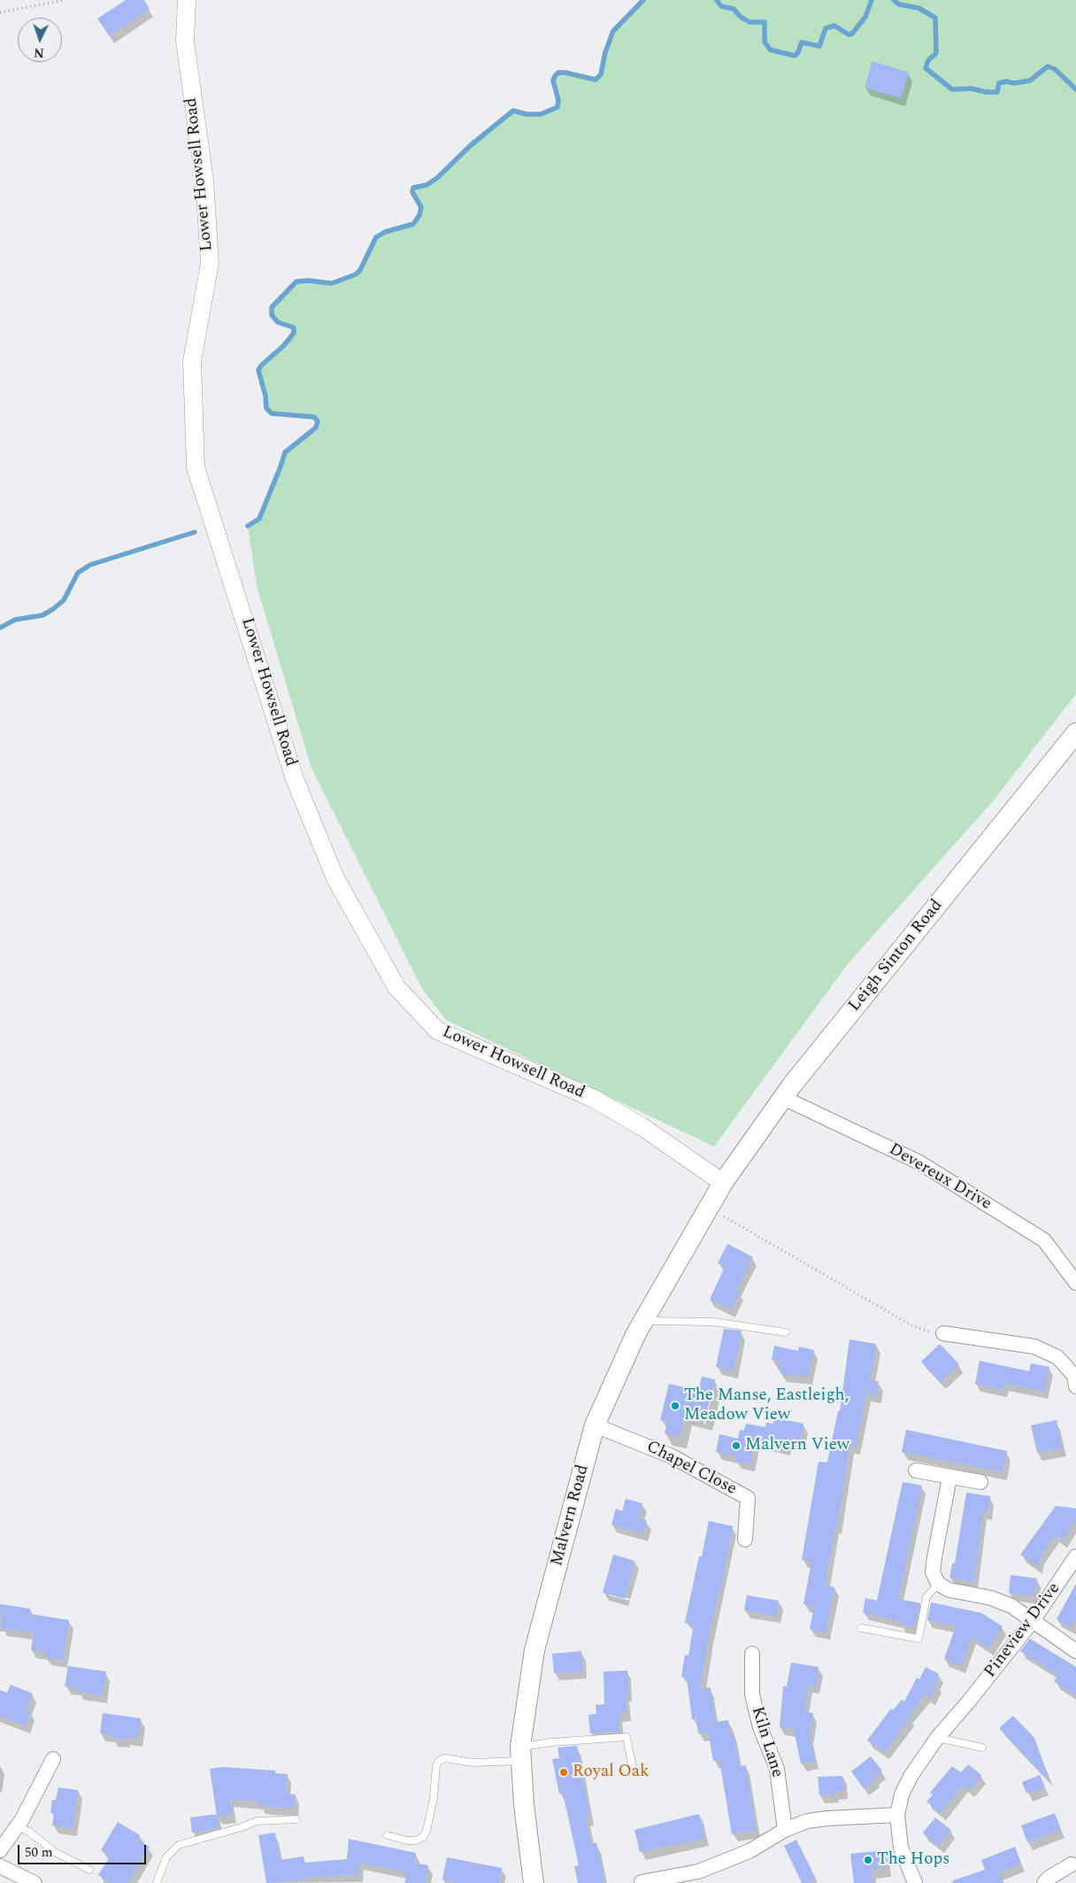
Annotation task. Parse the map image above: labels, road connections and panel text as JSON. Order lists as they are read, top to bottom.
{
  "streets": {
    "main road": ["Leigh Sinton Road", "Malvern Road"],
    "street": [
      "Lower Howsell Road",
      "Devereux Drive",
      "Chapel Close",
      "Pineview Drive",
      "Kiln Lane"
    ]
  },
  "crossings": [
    ["Lower Howsell Road", "Leigh Sinton Road"],
    ["Lower Howsell Road", "Malvern Road"],
    ["Leigh Sinton Road", "Devereux Drive"],
    ["Leigh Sinton Road", "Malvern Road"],
    ["Chapel Close", "Malvern Road"]
  ],
  "places": [
    "The Manse, Eastleigh, Meadow View",
    "Malvern View",
    "Royal Oak",
    "The Hops"
  ],
  "scale_bar": "50 m",
  "north": "bottom"
}
